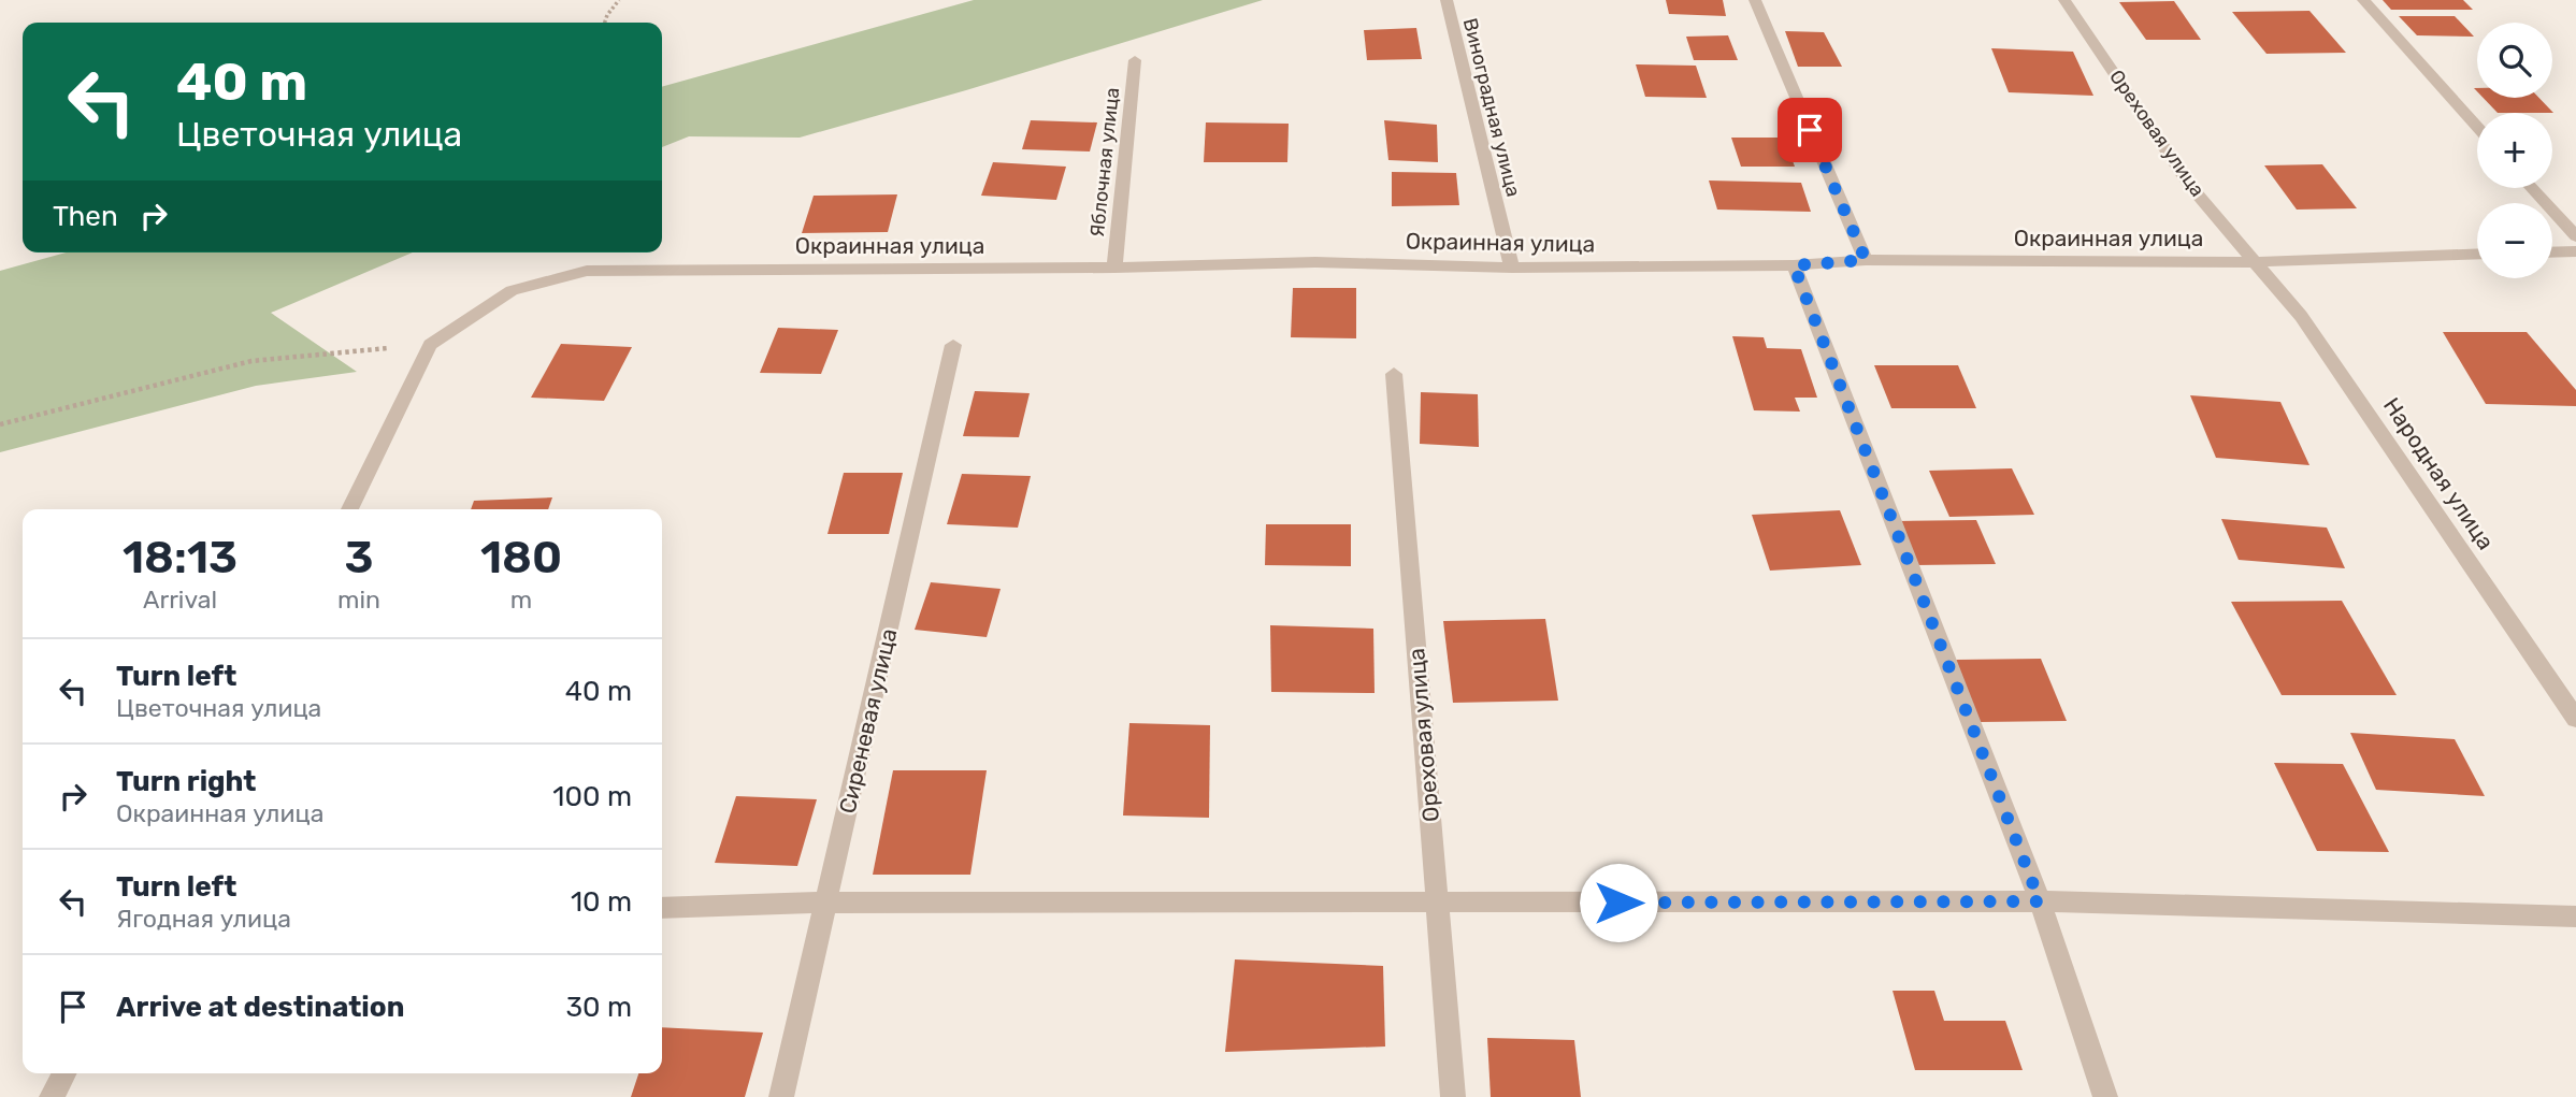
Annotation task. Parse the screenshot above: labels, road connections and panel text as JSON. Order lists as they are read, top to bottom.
{
  "streets": {
    "street": [
      "Виноградная улица",
      "Ореховая улица",
      "Яблочная улица",
      "Окраинная улица",
      "Народная улица",
      "Сиреневая улица"
    ]
  },
  "crossings": [
    ["Виноградная улица", "Окраинная улица"],
    ["Ореховая улица", "Окраинная улица"],
    ["Ореховая улица", "Народная улица"],
    ["Яблочная улица", "Окраинная улица"],
    ["Окраинная улица", "Народная улица"]
  ],
  "page": {
    "map_buttons": ["+", "−"],
    "turn": ["40 m", "Цветочная улица"],
    "then": "Then",
    "eta": [
      "18:13",
      "Arrival",
      "3",
      "min",
      "180",
      "m"
    ],
    "list": [
      {
        "name": "Turn left",
        "note": "Цветочная улица",
        "value": "40 m"
      },
      {
        "name": "Turn right",
        "note": "Окраинная улица",
        "value": "100 m"
      },
      {
        "name": "Turn left",
        "note": "Ягодная улица",
        "value": "10 m"
      },
      {
        "name": "Arrive at destination",
        "value": "30 m"
      }
    ]
  }
}
